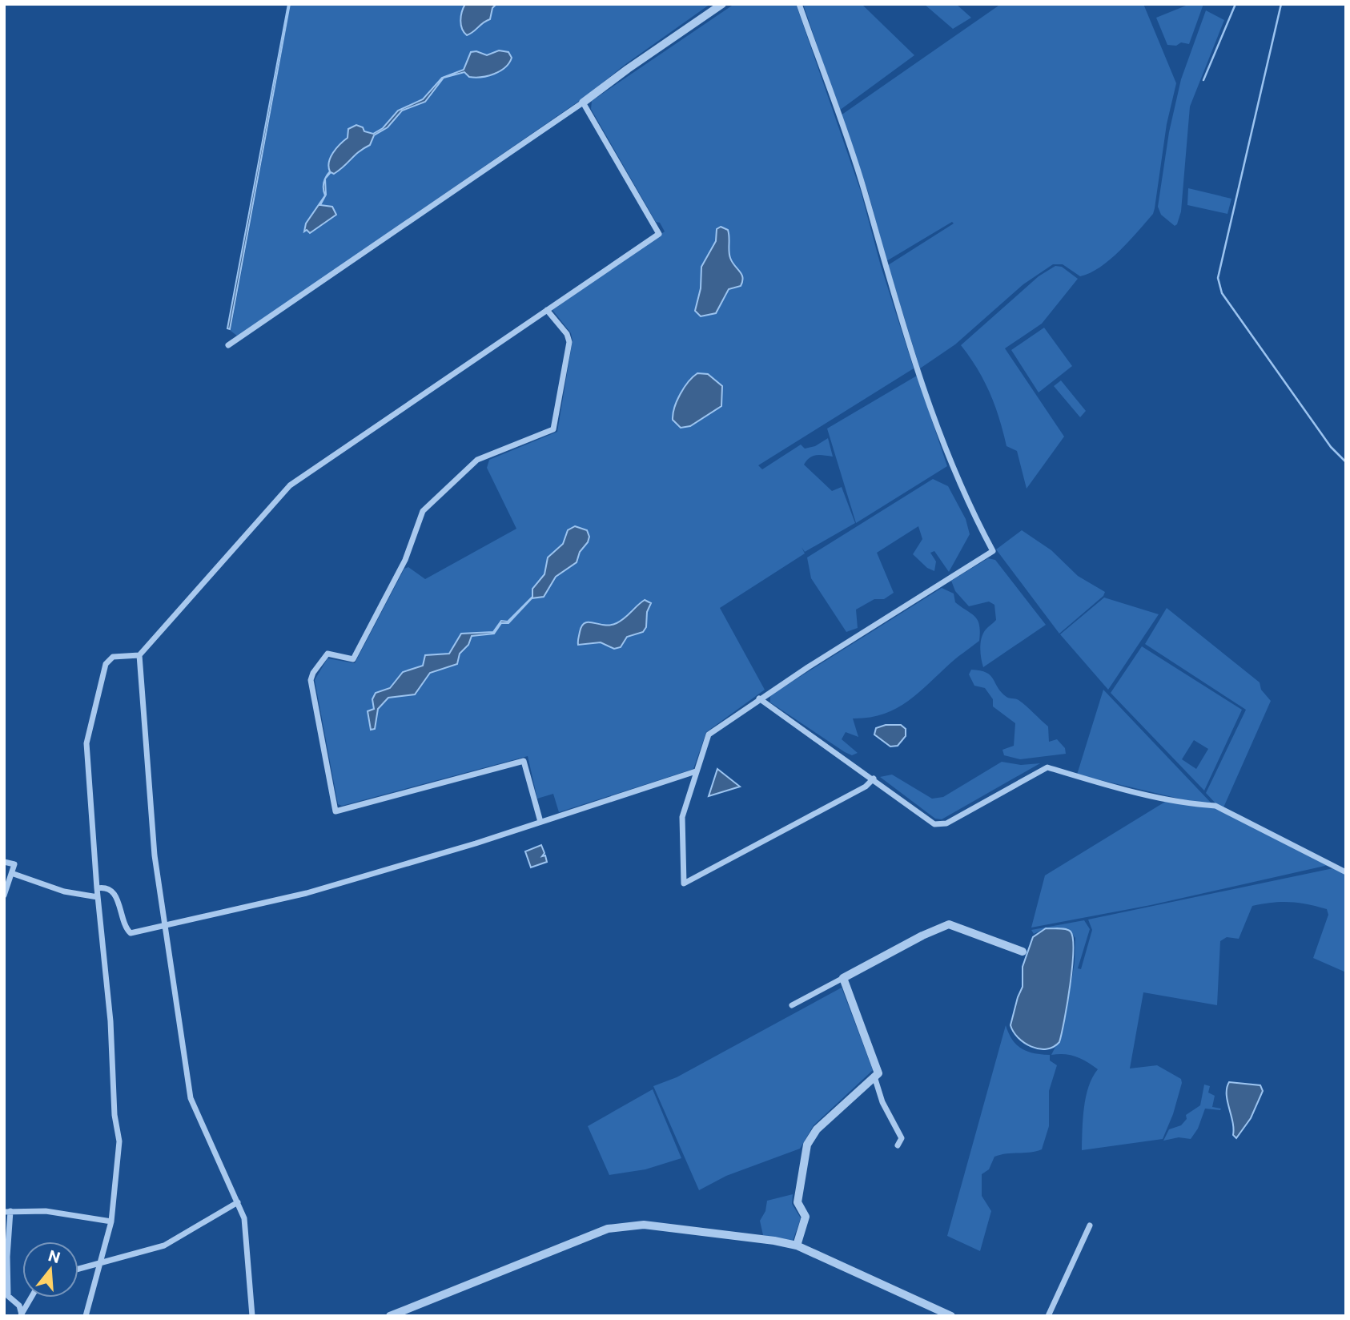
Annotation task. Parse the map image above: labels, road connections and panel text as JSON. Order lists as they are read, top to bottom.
{
  "north": "top"
}
